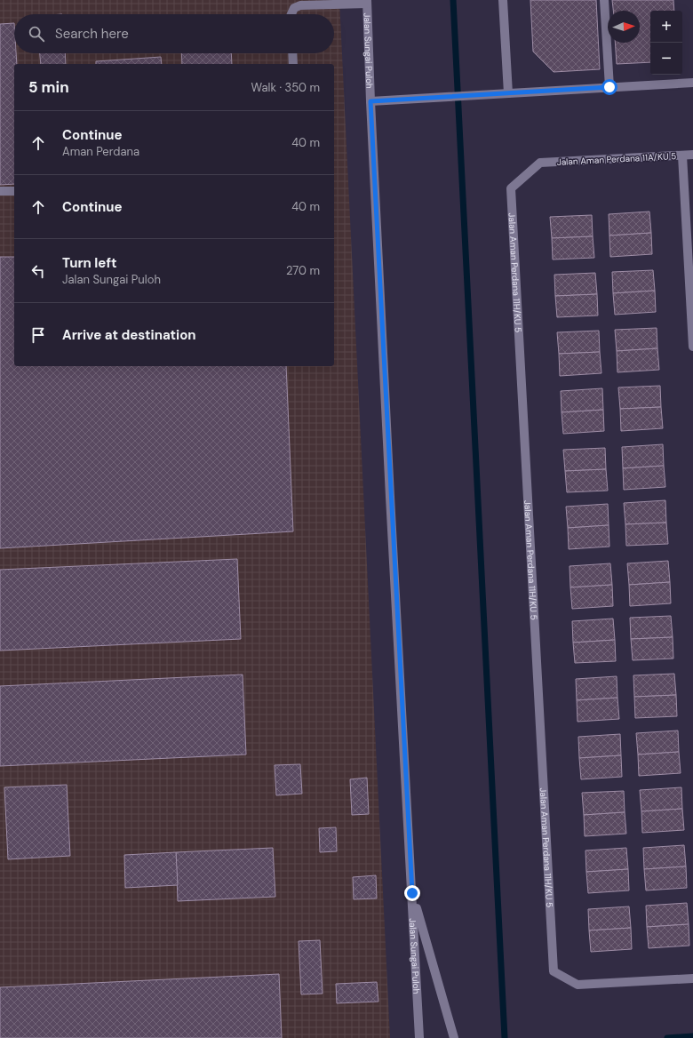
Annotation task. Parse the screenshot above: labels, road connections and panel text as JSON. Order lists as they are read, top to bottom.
{
  "streets": {
    "street": ["Jalan Sungai Puloh", "Jalan Aman Perdana 11A/KU 5", "Jalan Aman Perdana 11H/KU 5"]
  },
  "crossings": [
    ["Jalan Aman Perdana 11A/KU 5", "Jalan Aman Perdana 11H/KU 5"]
  ],
  "north": "right",
  "page": {
    "map_buttons": ["+", "−"],
    "search": "Search here",
    "heading": ["5 min", "Walk · 350 m"],
    "list": [
      ["Continue", "Aman Perdana", "40 m"],
      ["Continue", "40 m"],
      ["Turn left", "Jalan Sungai Puloh", "270 m"],
      "Arrive at destination"
    ]
  }
}
